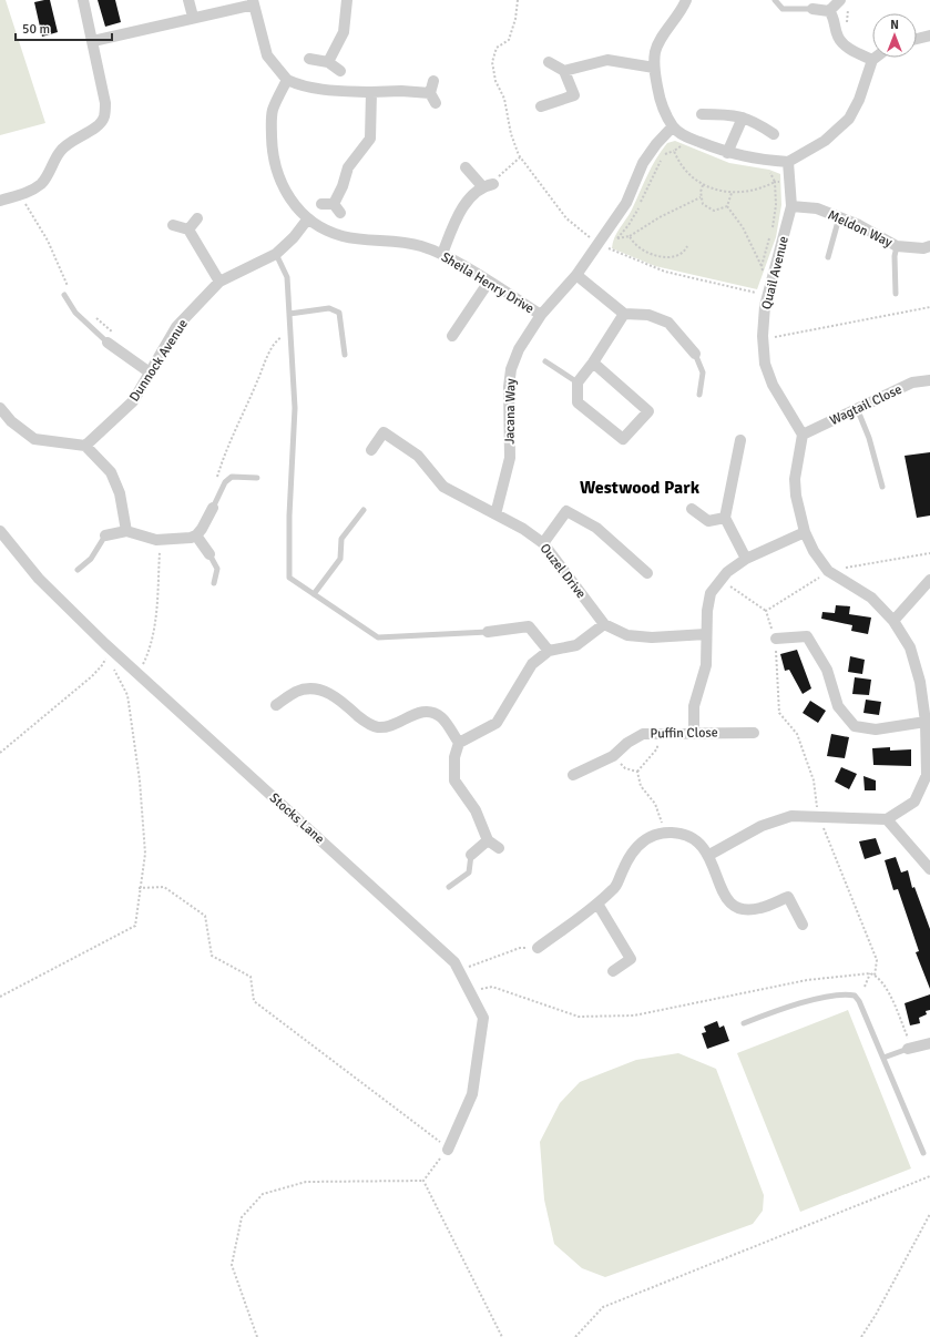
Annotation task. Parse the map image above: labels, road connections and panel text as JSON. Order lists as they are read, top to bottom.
{
  "streets": {
    "street": [
      "Meldon Way",
      "Quail Avenue",
      "Sheila Henry Drive",
      "Dunnock Avenue",
      "Wagtail Close",
      "Jacana Way",
      "Ouzel Drive",
      "Puffin Close",
      "Stocks Lane"
    ]
  },
  "crossings": [
    ["Meldon Way", "Quail Avenue"],
    ["Quail Avenue", "Wagtail Close"],
    ["Sheila Henry Drive", "Dunnock Avenue"],
    ["Sheila Henry Drive", "Jacana Way"],
    ["Jacana Way", "Ouzel Drive"]
  ],
  "districts": ["Westwood Park"],
  "scale_bar": "50 m",
  "north": "top"
}
